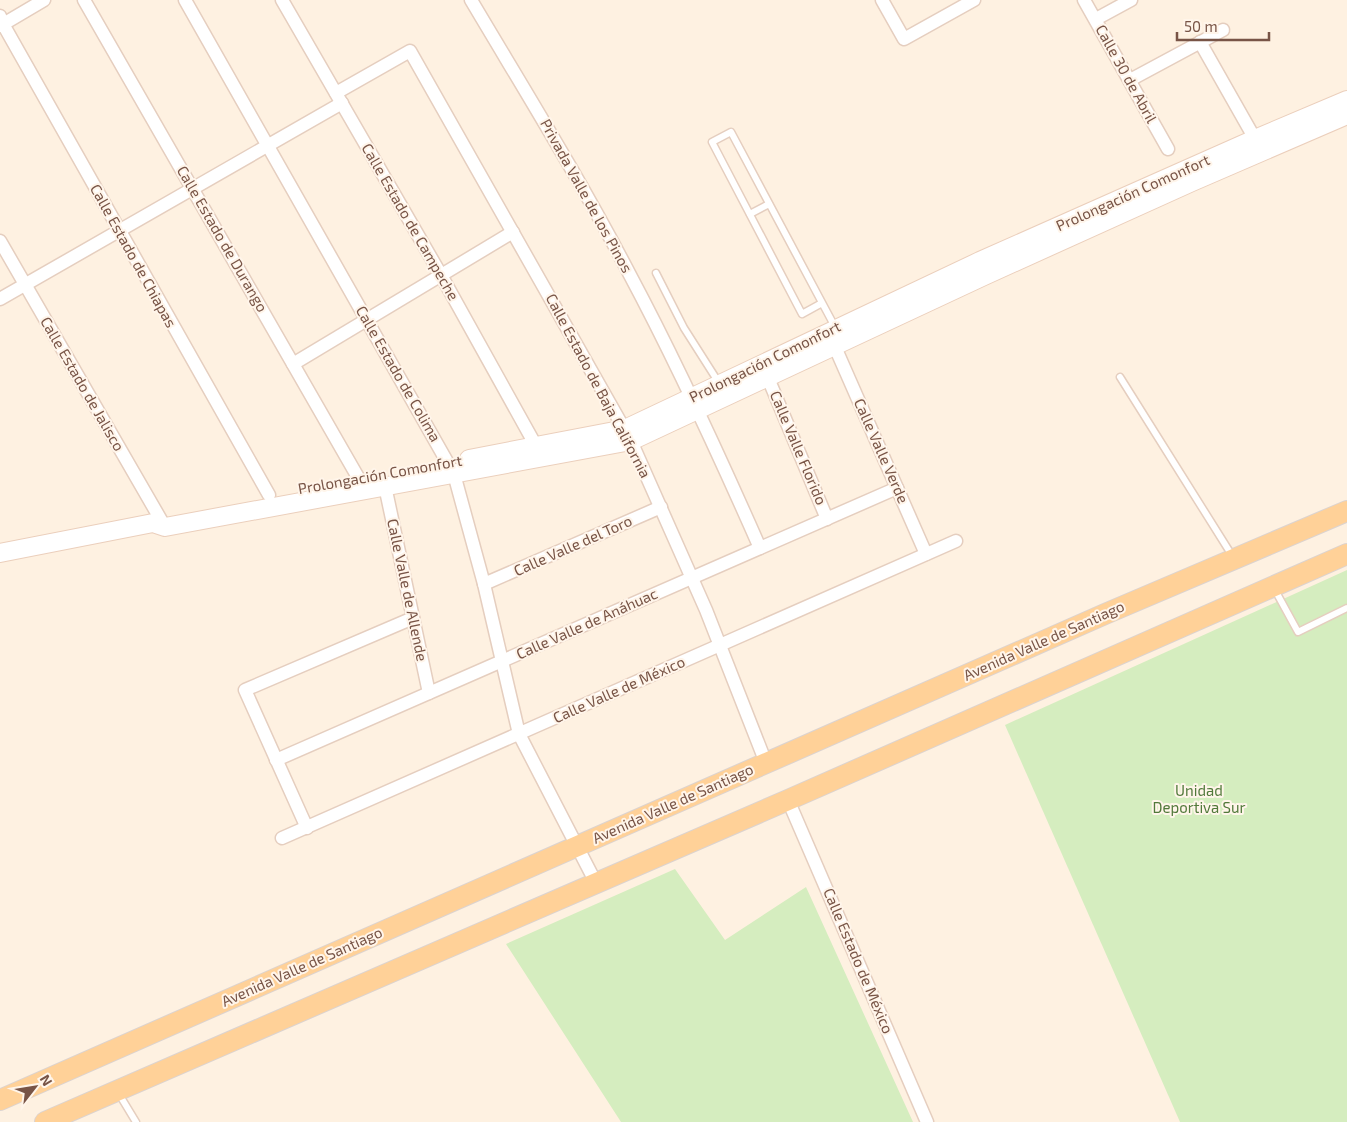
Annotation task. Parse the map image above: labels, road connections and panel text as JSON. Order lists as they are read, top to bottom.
{
  "streets": {
    "main road": ["Avenida Valle de Santiago"],
    "street": [
      "Calle 30 de Abril",
      "Prolongación Comonfort",
      "Privada Valle de los Pinos",
      "Calle Estado de Campeche",
      "Calle Estado de Durango",
      "Calle Estado de Chiapas",
      "Calle Estado de Colima",
      "Calle Estado de Jalisco",
      "Calle Estado de Baja California",
      "Calle Valle Florido",
      "Calle Valle Verde",
      "Calle Valle del Toro",
      "Calle Valle de Allende",
      "Calle Valle de Anáhuac",
      "Calle Valle de México",
      "Calle Estado de México"
    ]
  },
  "crossings": [
    ["Prolongación Comonfort", "Privada Valle de los Pinos"],
    ["Prolongación Comonfort", "Calle Estado de Campeche"],
    ["Prolongación Comonfort", "Calle Estado de Durango"],
    ["Prolongación Comonfort", "Calle Estado de Chiapas"],
    ["Prolongación Comonfort", "Calle Estado de Colima"],
    ["Prolongación Comonfort", "Calle Estado de Jalisco"],
    ["Prolongación Comonfort", "Calle Estado de Baja California"],
    ["Prolongación Comonfort", "Calle Valle Florido"],
    ["Prolongación Comonfort", "Calle Valle Verde"],
    ["Prolongación Comonfort", "Calle Valle de Allende"],
    ["Privada Valle de los Pinos", "Calle Valle de Anáhuac"],
    ["Calle Estado de Campeche", "Calle Estado de Baja California"],
    ["Calle Estado de Colima", "Calle Valle del Toro"],
    ["Calle Estado de Colima", "Calle Valle de Anáhuac"],
    ["Calle Estado de Colima", "Avenida Valle de Santiago"],
    ["Calle Estado de Colima", "Calle Valle de México"],
    ["Calle Estado de Baja California", "Calle Valle del Toro"],
    ["Calle Estado de Baja California", "Calle Valle de Anáhuac"],
    ["Calle Estado de Baja California", "Avenida Valle de Santiago"],
    ["Calle Estado de Baja California", "Calle Valle de México"],
    ["Calle Valle Florido", "Calle Valle de Anáhuac"],
    ["Calle Valle Verde", "Calle Valle de Anáhuac"],
    ["Calle Valle Verde", "Calle Valle de México"],
    ["Calle Valle de Allende", "Calle Valle de Anáhuac"]
  ],
  "parks": ["Unidad Deportiva Sur"],
  "scale_bar": "50 m",
  "north": "top right"
}
